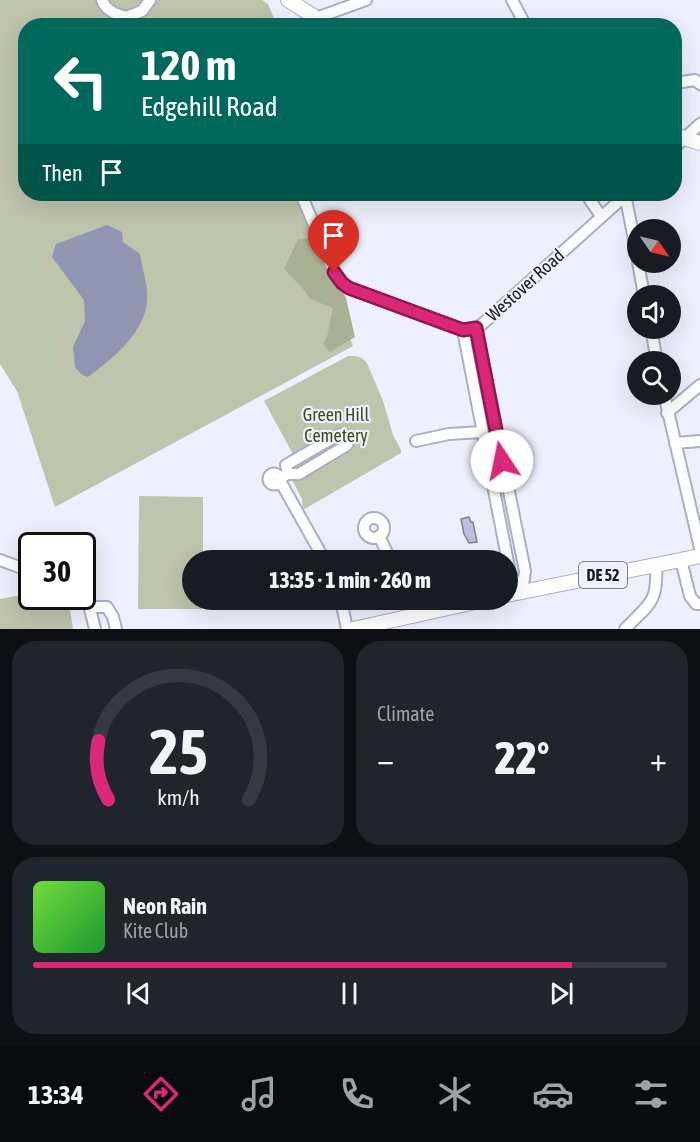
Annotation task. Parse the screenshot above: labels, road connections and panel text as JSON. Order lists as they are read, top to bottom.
{
  "streets": {
    "main road": ["DE 52"],
    "street": ["Westover Road"]
  },
  "crossings": [
    ["Westover Road", "DE 52"]
  ],
  "parks": ["Green Hill Cemetery"],
  "north": "bottom right",
  "page": {
    "turn": ["120 m", "Edgehill Road"],
    "then": "Then",
    "limit": "30",
    "trip": "13:35 · 1 min · 260 m",
    "tile": "Climate",
    "heat": ["−", "22°", "+"],
    "song": ["Neon Rain", "Kite Club"],
    "tabs": "13:34",
    "gauge": ["25", "km/h"]
  }
}
